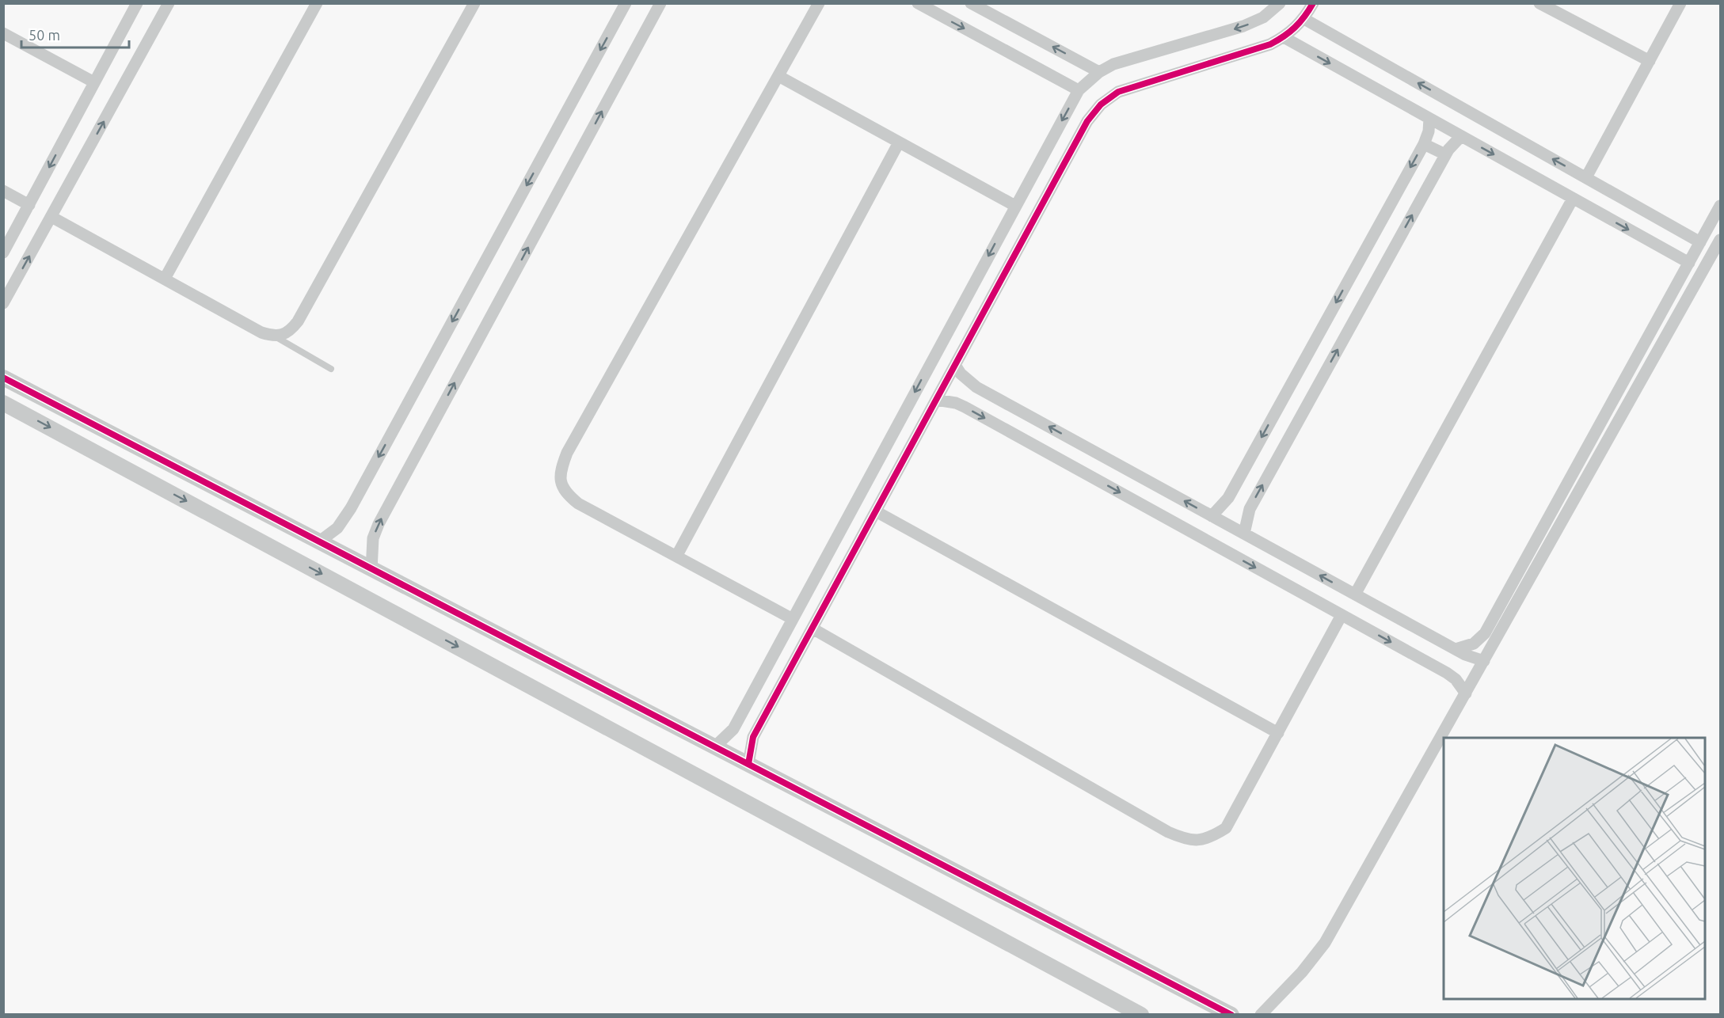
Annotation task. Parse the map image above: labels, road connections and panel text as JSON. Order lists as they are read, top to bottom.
{
  "scale_bar": "50 m"
}
